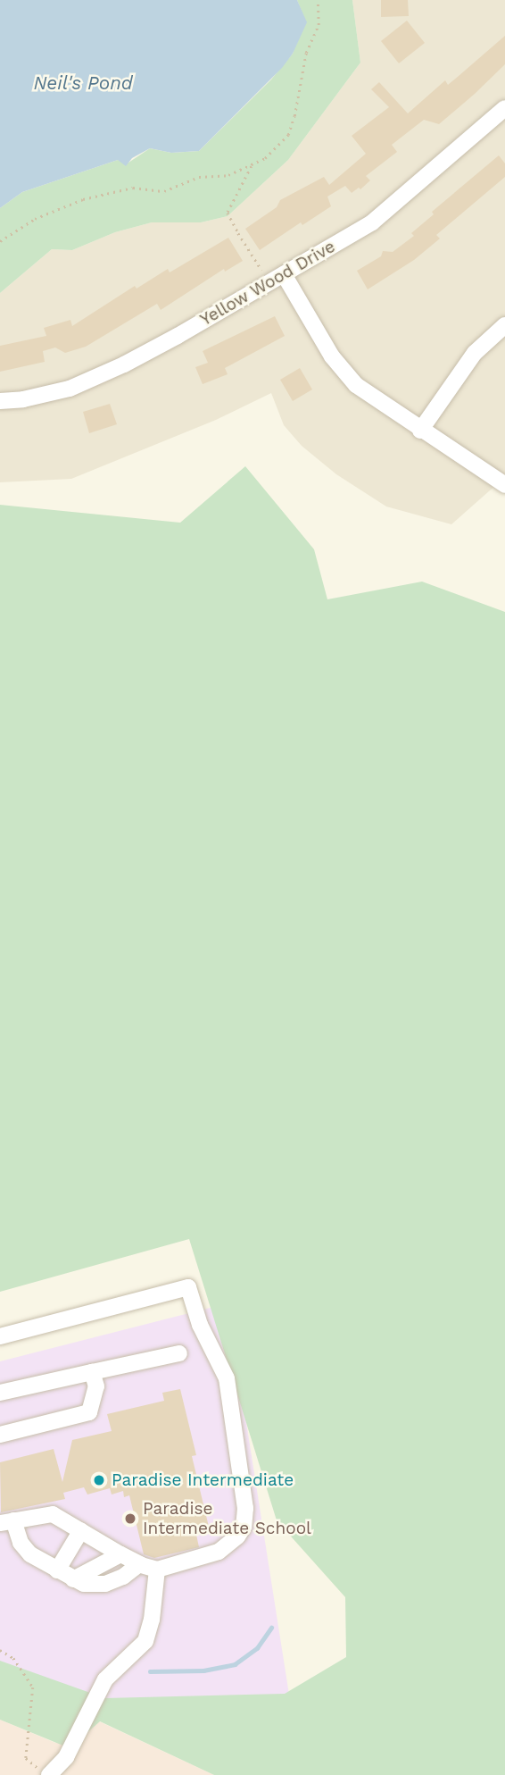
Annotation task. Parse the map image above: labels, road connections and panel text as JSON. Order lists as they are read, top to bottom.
{
  "streets": {
    "street": ["Yellow Wood Drive"]
  },
  "water": ["Neil's Pond"],
  "places": ["Paradise Intermediate", "Paradise Intermediate School"]
}
